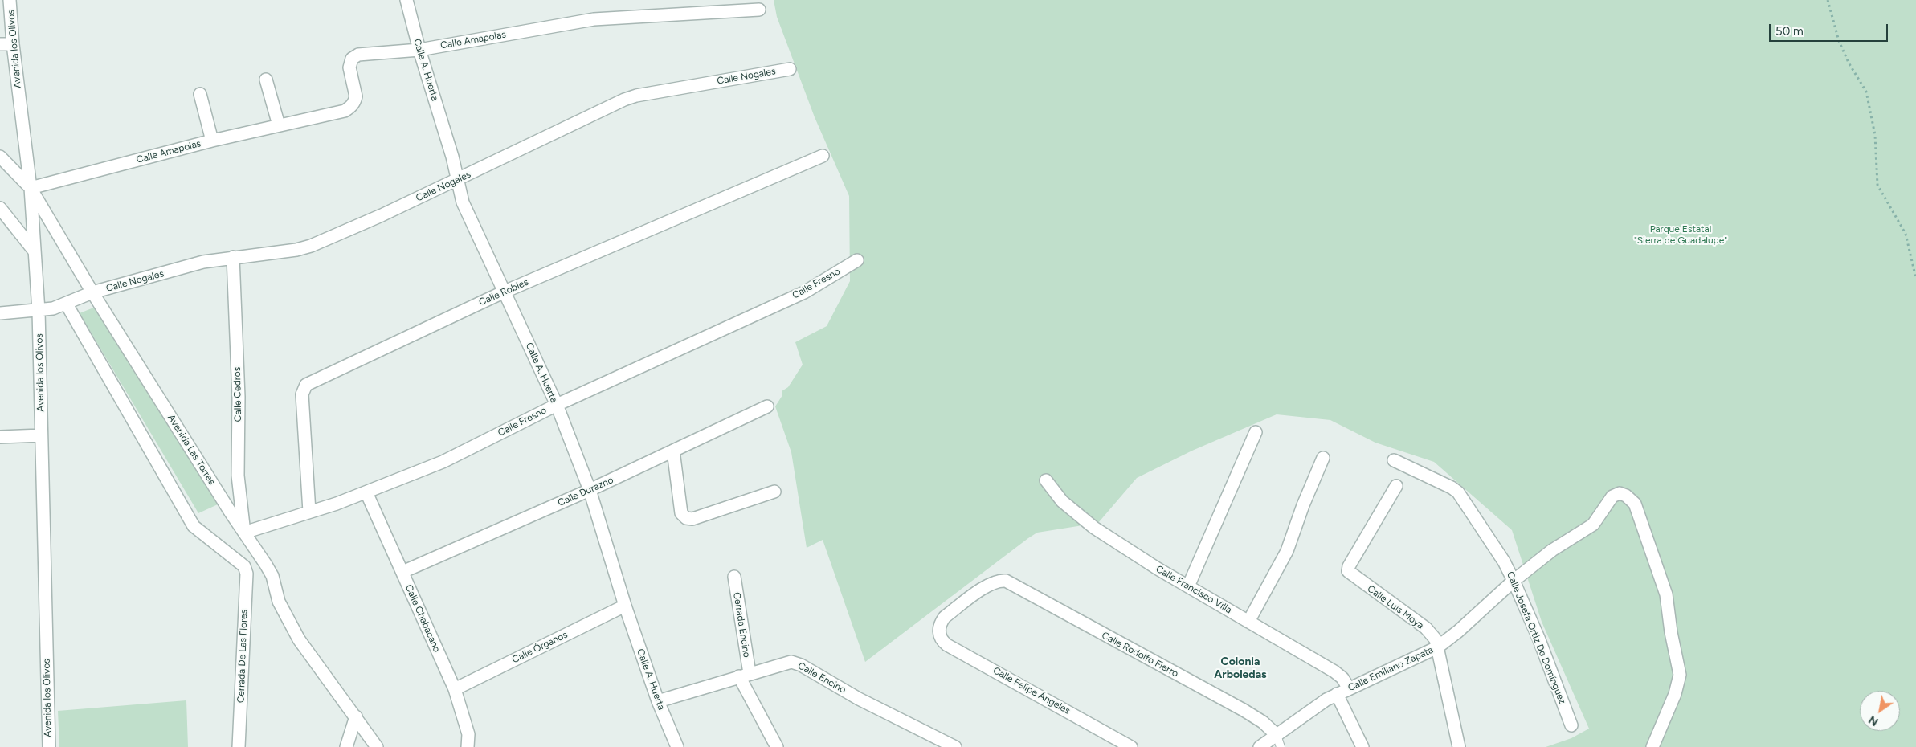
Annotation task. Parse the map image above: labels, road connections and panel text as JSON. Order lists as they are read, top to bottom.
{
  "streets": {
    "street": [
      "Calle Amapolas",
      "Avenida los Olivos",
      "Calle A. Huerta",
      "Calle Nogales",
      "Calle Fresno",
      "Calle Robles",
      "Calle Cedros",
      "Avenida Las Torres",
      "Calle Durazno",
      "Calle Francisco Villa",
      "Calle Luis Moya",
      "Calle Chabacano",
      "Cerrada Encino",
      "Calle Josefa Ortiz De Domínguez",
      "Calle Órganos",
      "Calle Rodolfo Fierro",
      "Cerrada De Las Flores",
      "Calle Emiliano Zapata",
      "Calle Encino",
      "Calle Felipe Ángeles"
    ]
  },
  "crossings": [
    ["Calle Amapolas", "Avenida los Olivos"],
    ["Calle Amapolas", "Calle A. Huerta"],
    ["Calle Amapolas", "Avenida Las Torres"],
    ["Avenida los Olivos", "Calle Nogales"],
    ["Avenida los Olivos", "Avenida Las Torres"],
    ["Calle A. Huerta", "Calle Nogales"],
    ["Calle A. Huerta", "Calle Fresno"],
    ["Calle A. Huerta", "Calle Robles"],
    ["Calle A. Huerta", "Calle Durazno"],
    ["Calle A. Huerta", "Calle Órganos"],
    ["Calle A. Huerta", "Calle Encino"],
    ["Calle Nogales", "Calle Cedros"],
    ["Calle Nogales", "Avenida Las Torres"],
    ["Calle Nogales", "Cerrada De Las Flores"],
    ["Calle Fresno", "Calle Robles"],
    ["Calle Fresno", "Calle Cedros"],
    ["Calle Fresno", "Avenida Las Torres"],
    ["Calle Fresno", "Calle Chabacano"],
    ["Calle Cedros", "Avenida Las Torres"],
    ["Calle Durazno", "Calle Chabacano"],
    ["Calle Francisco Villa", "Calle Emiliano Zapata"],
    ["Calle Luis Moya", "Calle Emiliano Zapata"],
    ["Calle Chabacano", "Calle Órganos"],
    ["Cerrada Encino", "Calle Encino"],
    ["Calle Josefa Ortiz De Domínguez", "Calle Emiliano Zapata"],
    ["Calle Rodolfo Fierro", "Calle Emiliano Zapata"],
    ["Calle Rodolfo Fierro", "Calle Felipe Ángeles"]
  ],
  "districts": ["Colonia Arboledas"],
  "parks": ["Parque Estatal \"Sierra de Guadalupe\""],
  "scale_bar": "50 m",
  "north": "bottom left"
}
